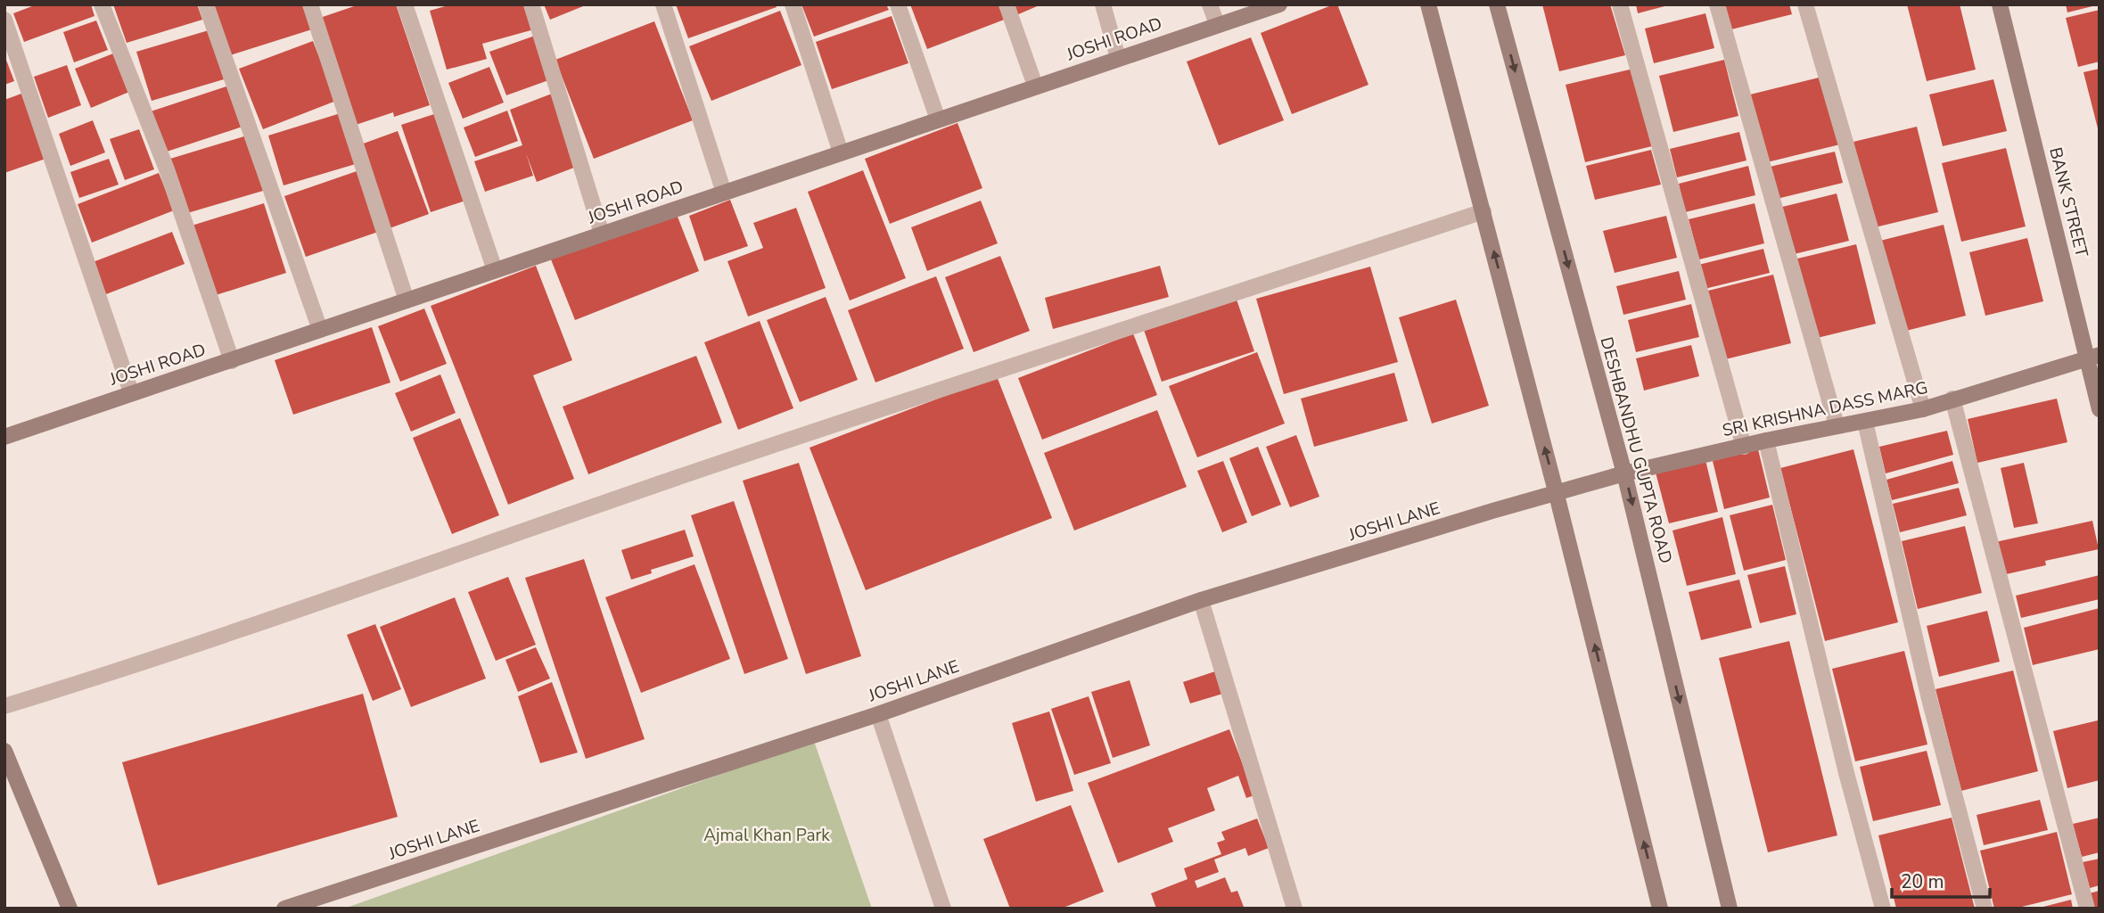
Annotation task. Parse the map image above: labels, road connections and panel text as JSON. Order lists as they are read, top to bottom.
{
  "streets": {
    "street": [
      "JOSHI ROAD",
      "BANK STREET",
      "SRI KRISHNA DASS MARG",
      "DESHBANDHU GUPTA ROAD",
      "JOSHI LANE"
    ]
  },
  "crossings": [
    ["BANK STREET", "SRI KRISHNA DASS MARG"],
    ["SRI KRISHNA DASS MARG", "DESHBANDHU GUPTA ROAD"],
    ["SRI KRISHNA DASS MARG", "JOSHI LANE"]
  ],
  "parks": ["Ajmal Khan Park"],
  "scale_bar": "20 m"
}
